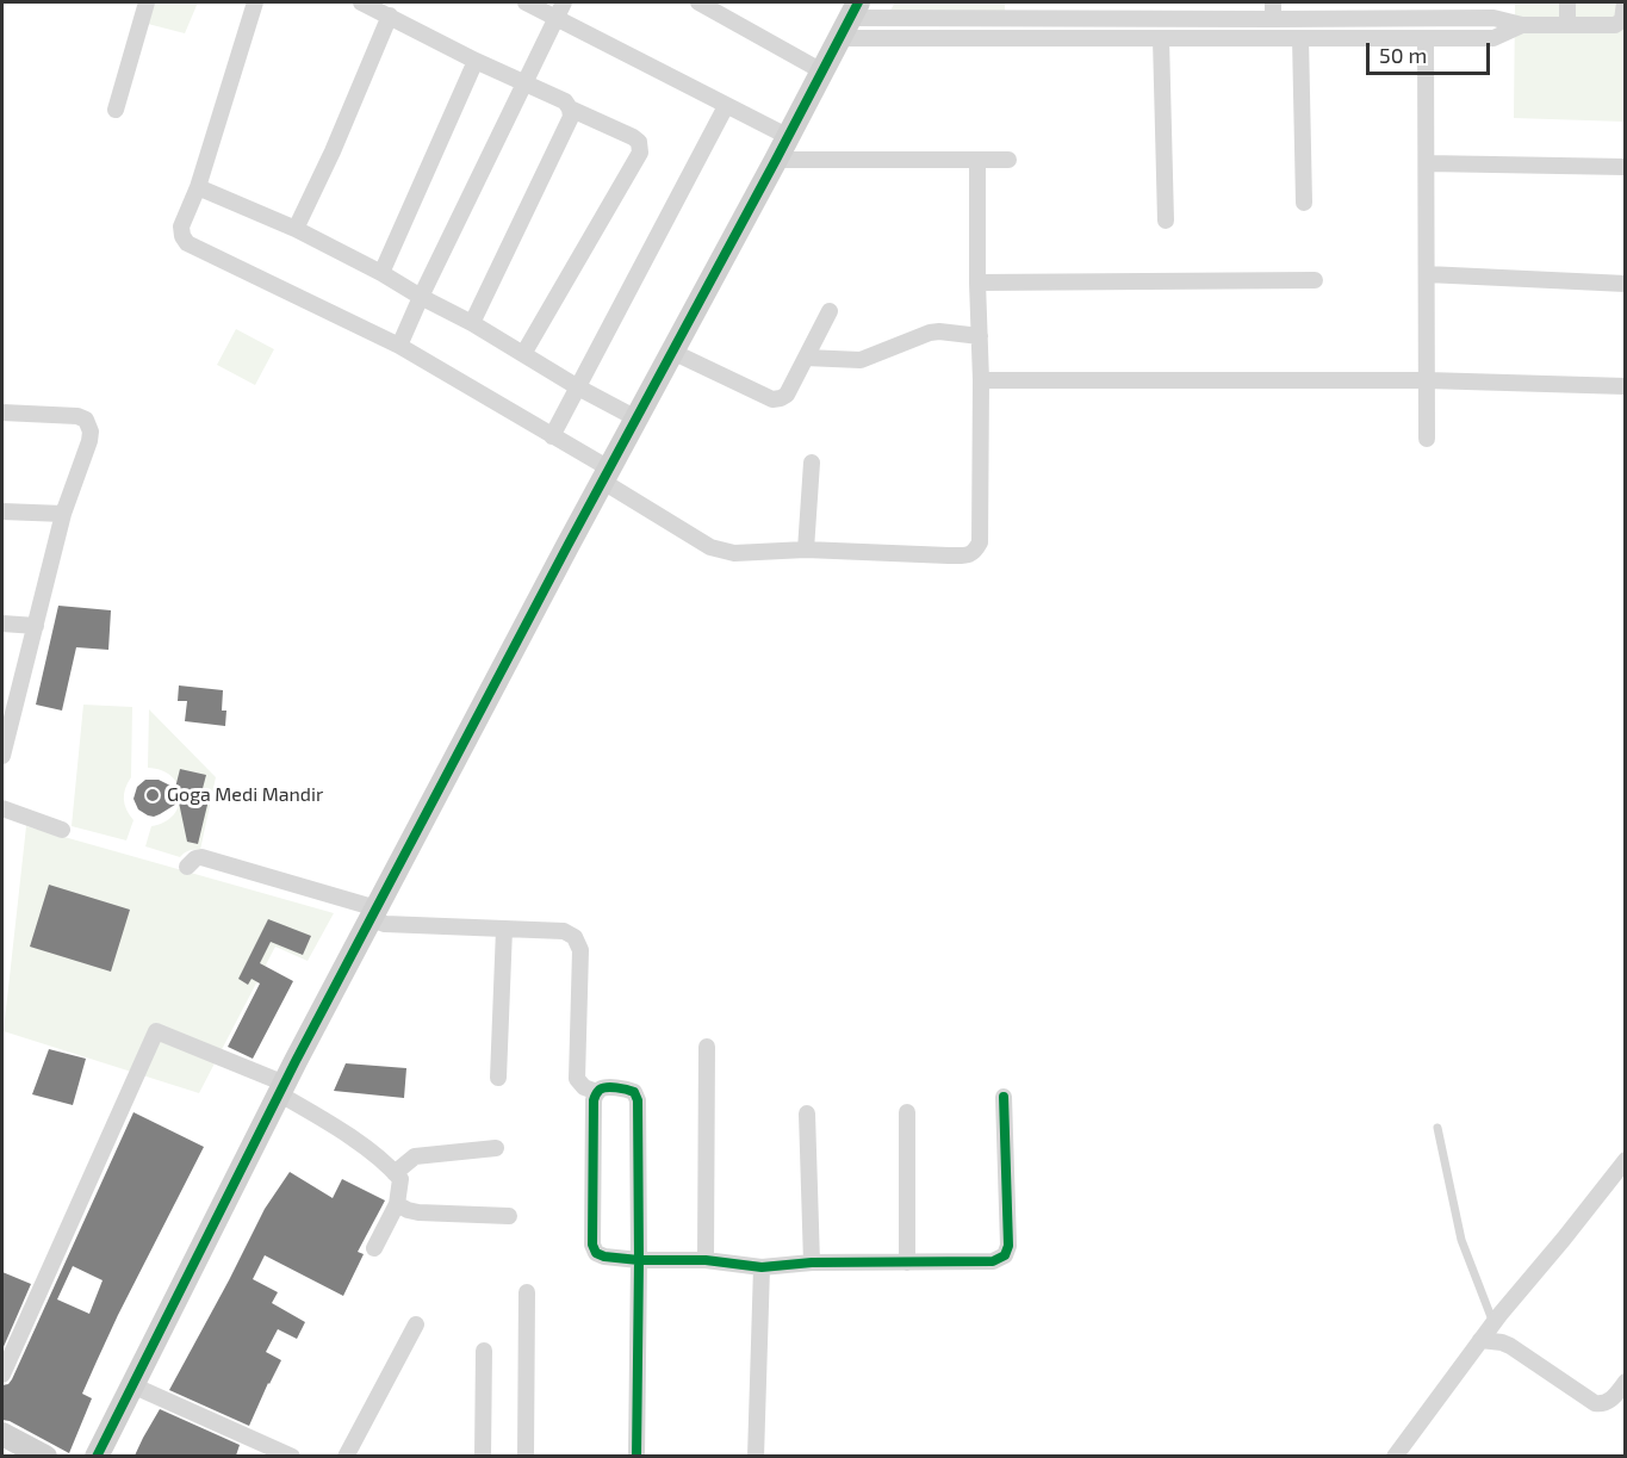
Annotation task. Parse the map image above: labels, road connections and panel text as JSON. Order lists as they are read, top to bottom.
{
  "places": ["Goga Medi Mandir"],
  "scale_bar": "50 m"
}
